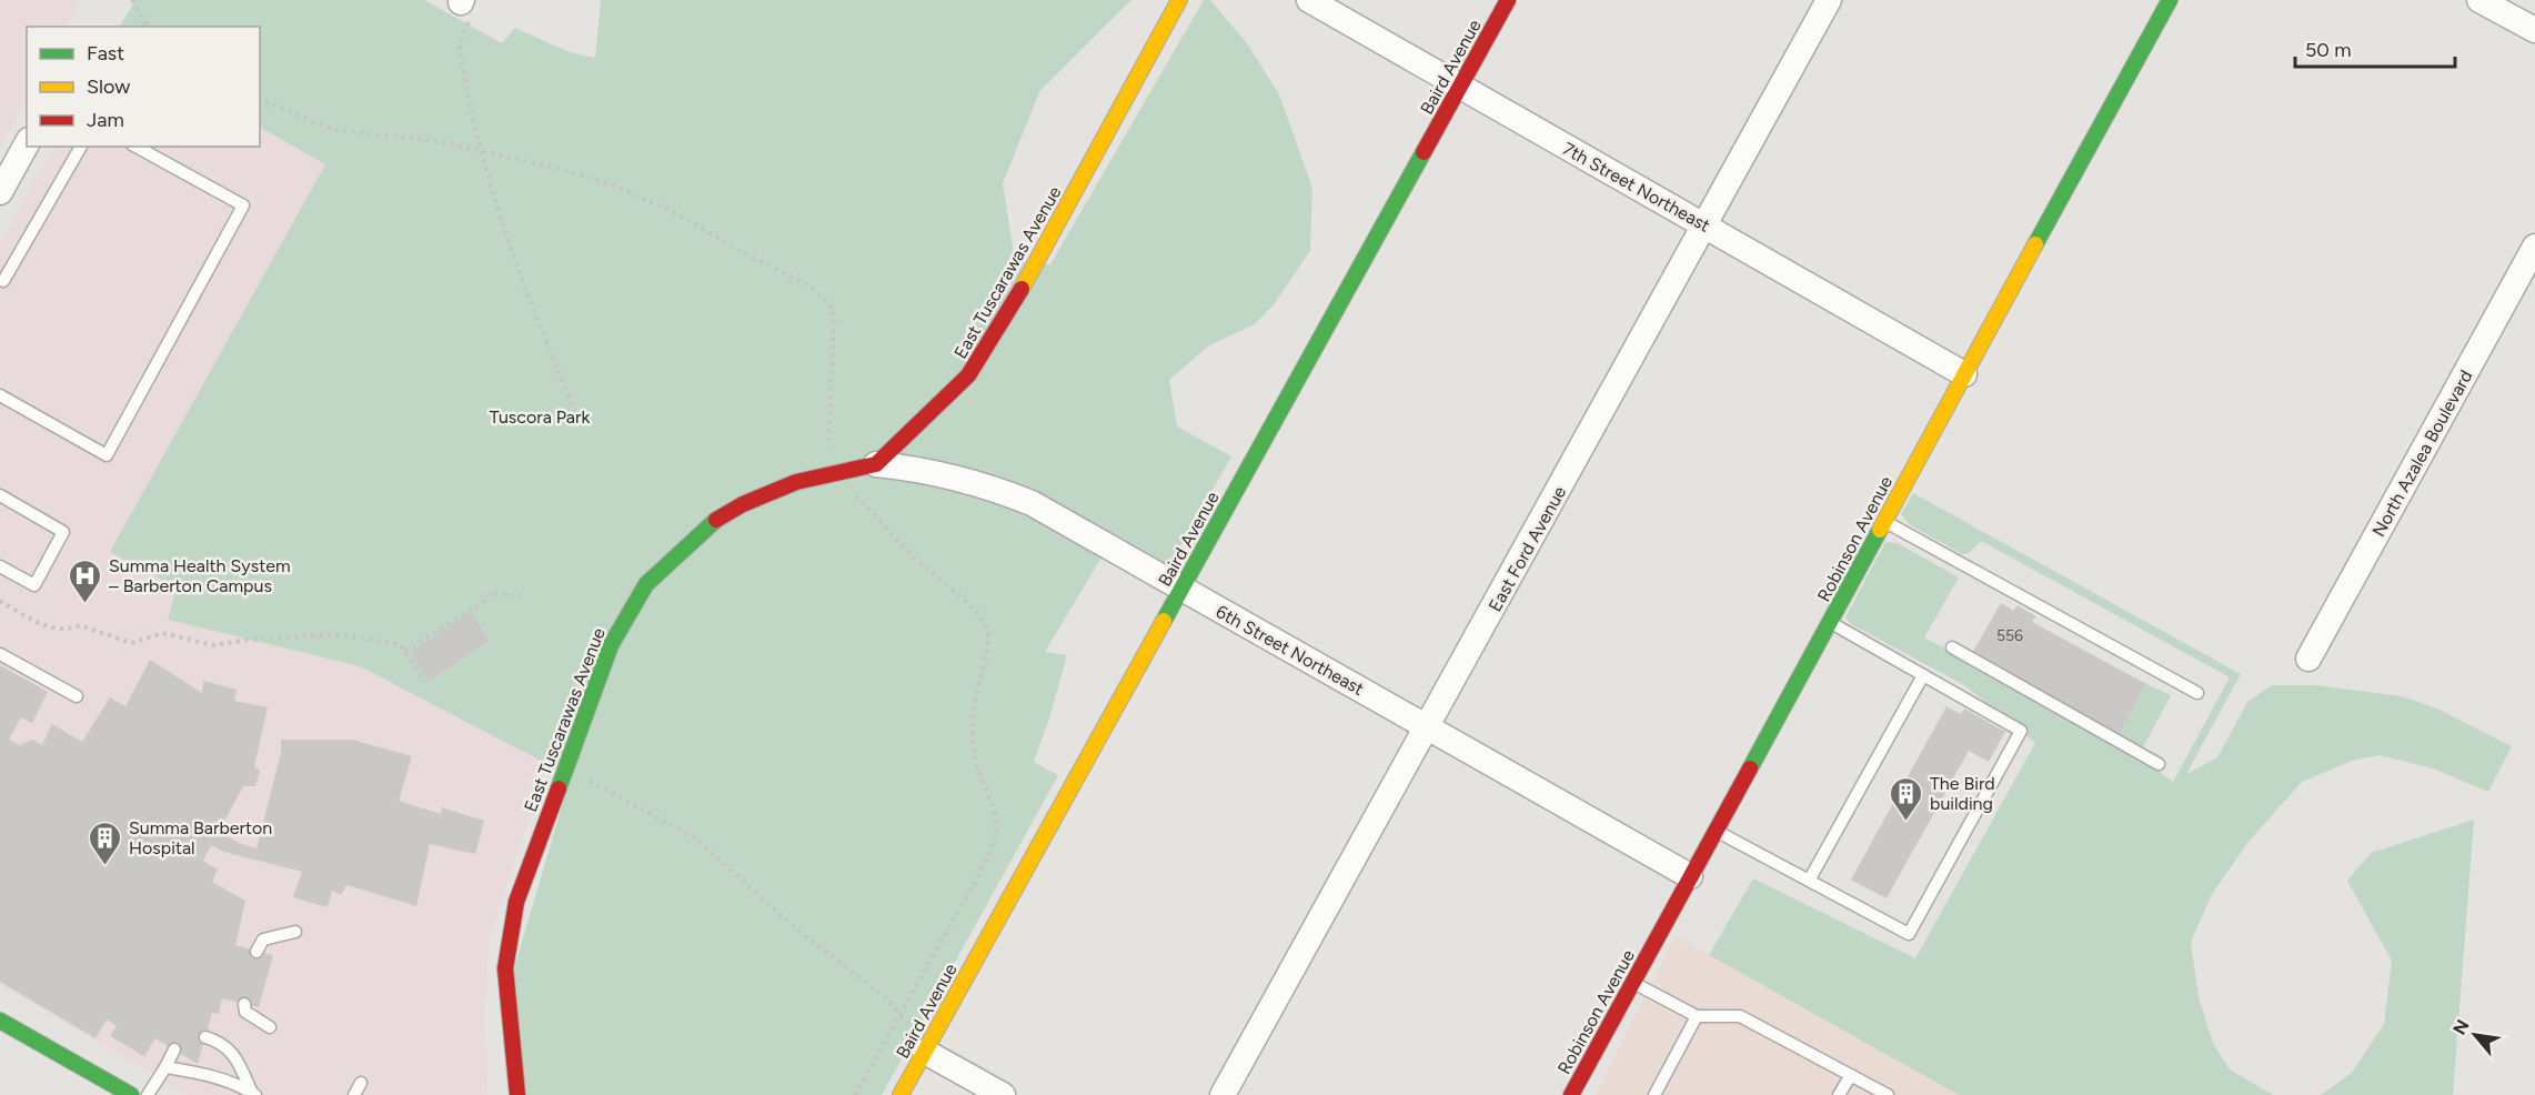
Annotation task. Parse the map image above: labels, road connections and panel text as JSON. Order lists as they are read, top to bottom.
{
  "streets": {
    "street": [
      "Baird Avenue",
      "7th Street Northeast",
      "East Tuscarawas Avenue",
      "North Azalea Boulevard",
      "Robinson Avenue",
      "East Ford Avenue",
      "6th Street Northeast"
    ]
  },
  "crossings": [
    ["Baird Avenue", "7th Street Northeast"],
    ["Baird Avenue", "6th Street Northeast"],
    ["7th Street Northeast", "Robinson Avenue"],
    ["7th Street Northeast", "East Ford Avenue"],
    ["East Tuscarawas Avenue", "6th Street Northeast"],
    ["Robinson Avenue", "6th Street Northeast"],
    ["East Ford Avenue", "6th Street Northeast"]
  ],
  "parks": ["Tuscora Park"],
  "places": {
    "hospital": ["Summa Health System – Barberton Campus"],
    "building": ["The Bird building", "Summa Barberton Hospital"]
  },
  "house_numbers": ["556"],
  "legend": ["Fast", "Slow", "Jam"],
  "scale_bar": "50 m",
  "north": "top left"
}
